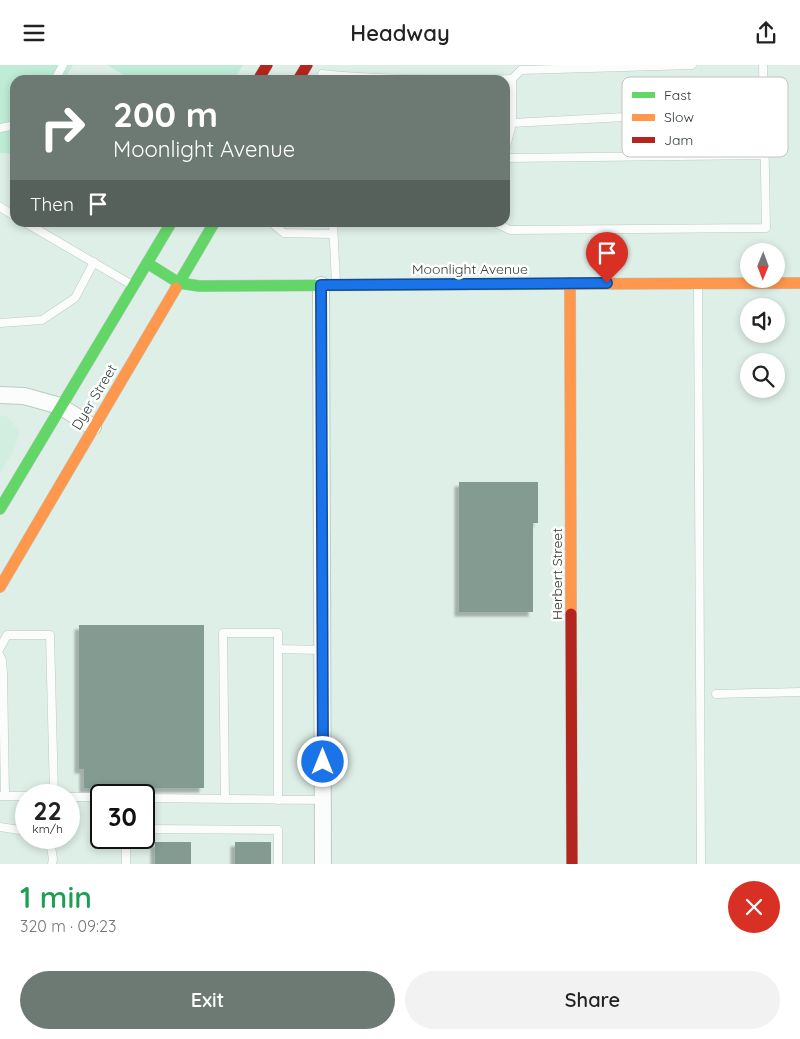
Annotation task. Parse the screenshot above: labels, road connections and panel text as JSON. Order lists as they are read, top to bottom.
{
  "streets": {
    "street": ["Moonlight Avenue", "Dyer Street", "Herbert Street"]
  },
  "crossings": [
    ["Moonlight Avenue", "Dyer Street"],
    ["Moonlight Avenue", "Herbert Street"]
  ],
  "legend": ["Fast", "Slow", "Jam"],
  "north": "bottom",
  "page": {
    "header": "Headway",
    "turn": ["200 m", "Moonlight Avenue"],
    "then": "Then",
    "speed": "22 km/h",
    "limit": "30",
    "heading": ["1 min", "320 m · 09:23"],
    "buttons": ["Exit", "Share"]
  }
}
